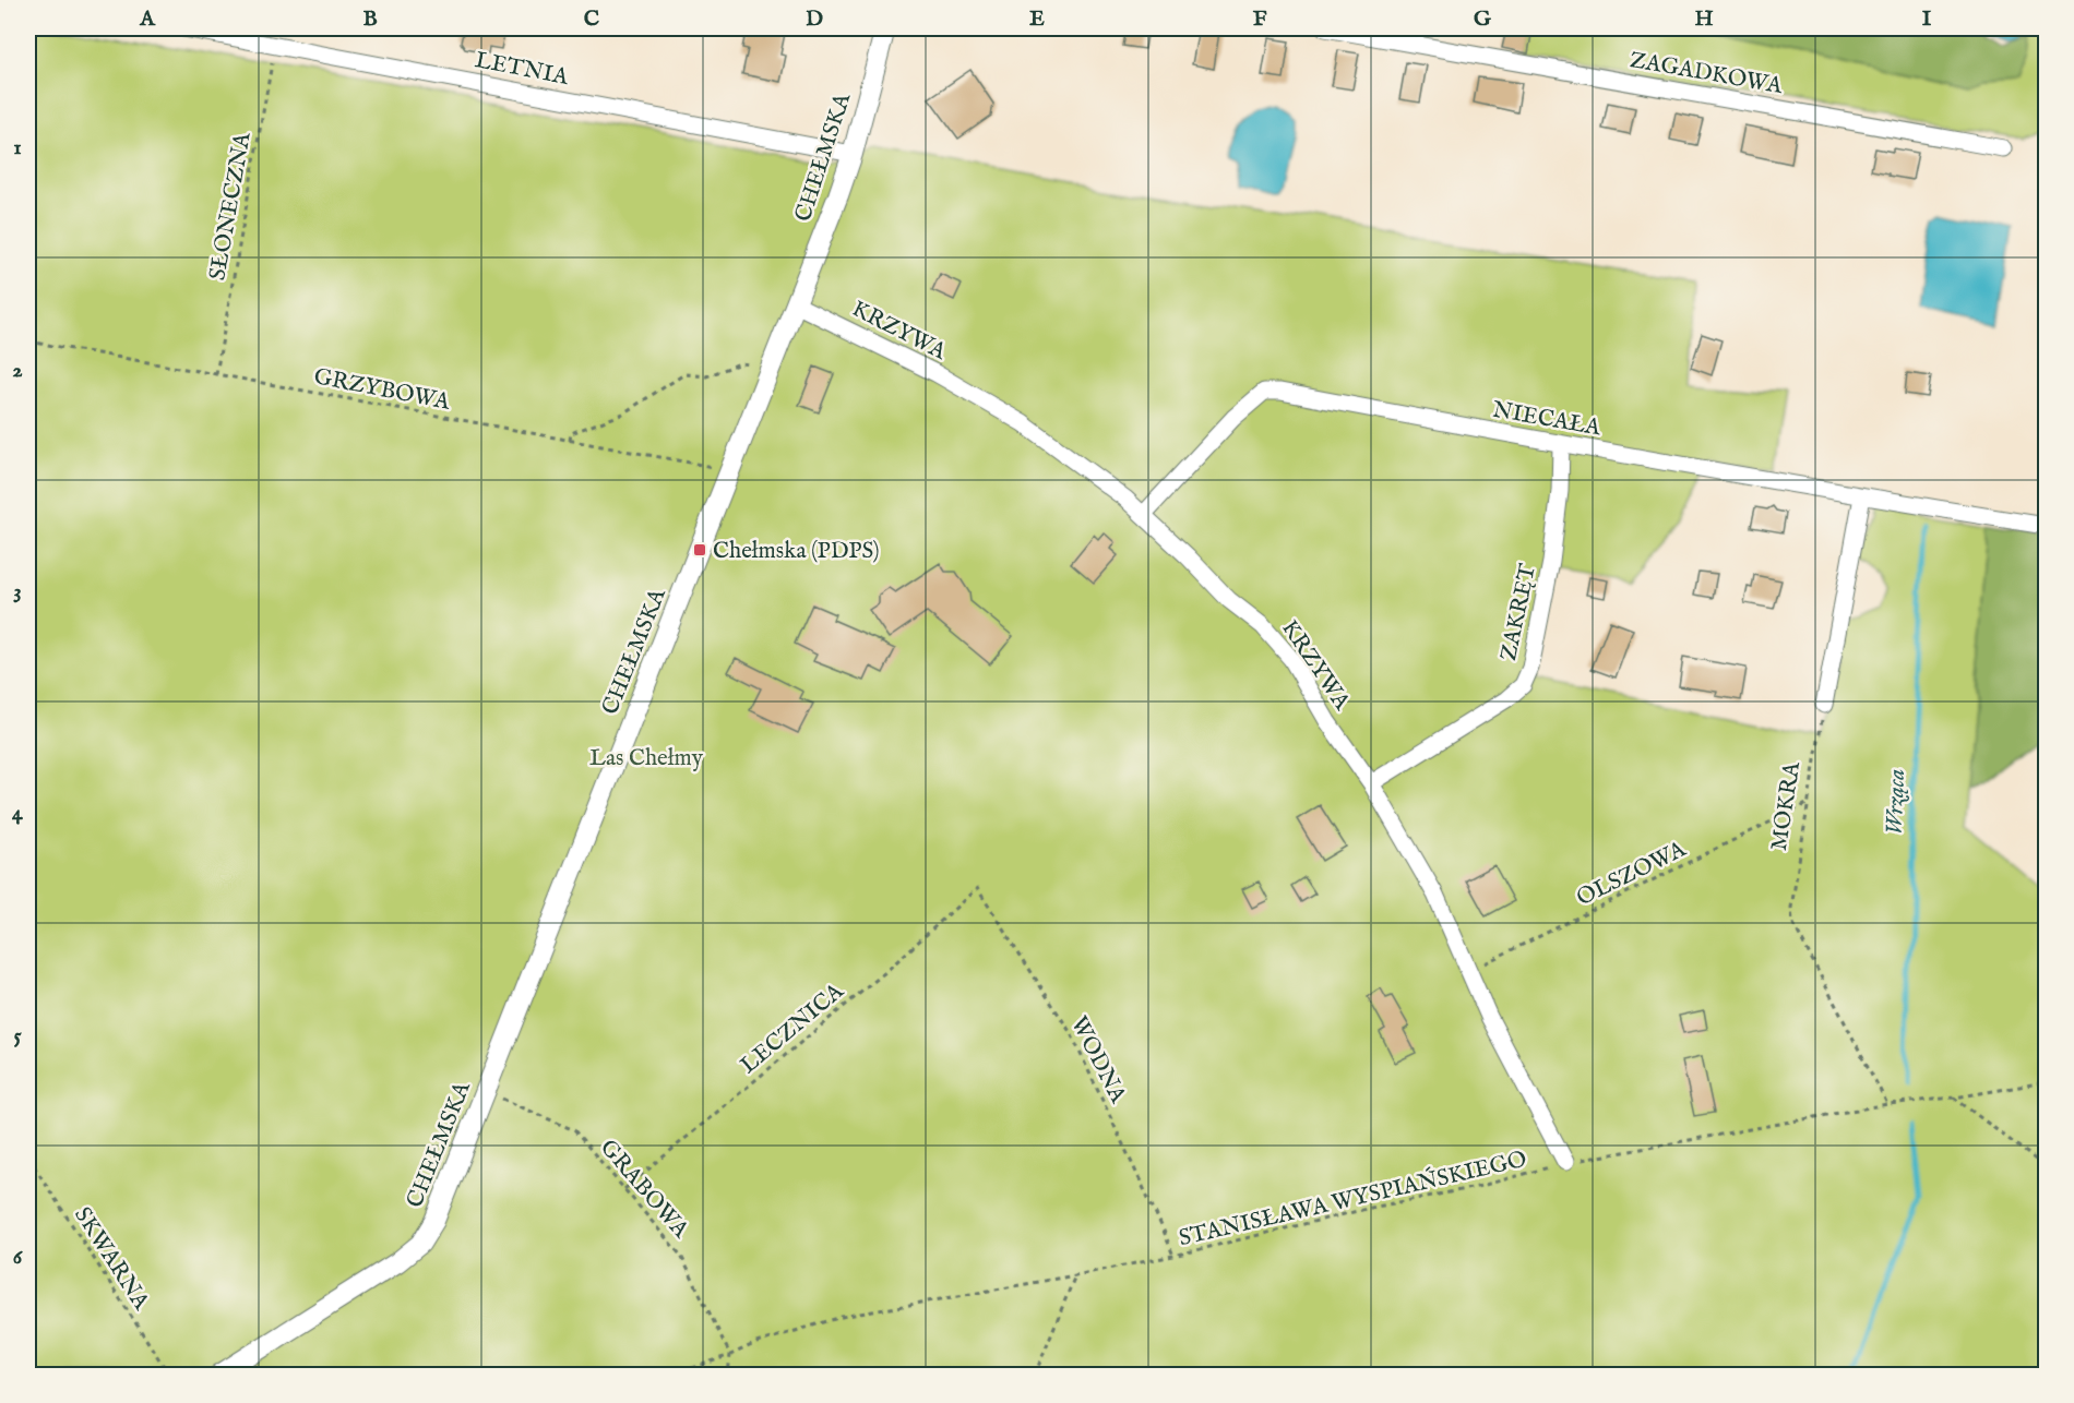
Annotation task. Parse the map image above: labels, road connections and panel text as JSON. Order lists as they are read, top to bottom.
{
  "streets": {
    "street": [
      "LETNIA",
      "ZAGADKOWA",
      "CHEŁMSKA",
      "KRZYWA",
      "NIECAŁA",
      "ZAKRĘT"
    ],
    "path": [
      "SŁONECZNA",
      "GRZYBOWA",
      "MOKRA",
      "OLSZOWA",
      "LECZNICA",
      "WODNA",
      "GRABOWA",
      "STANISŁAWA WYSPIAŃSKIEGO",
      "SKWARNA"
    ]
  },
  "crossings": [
    ["LETNIA", "CHEŁMSKA"],
    ["LETNIA", "SŁONECZNA"],
    ["CHEŁMSKA", "KRZYWA"],
    ["CHEŁMSKA", "GRZYBOWA"],
    ["CHEŁMSKA", "GRABOWA"],
    ["SŁONECZNA", "GRZYBOWA"],
    ["KRZYWA", "NIECAŁA"],
    ["KRZYWA", "ZAKRĘT"],
    ["KRZYWA", "OLSZOWA"],
    ["KRZYWA", "STANISŁAWA WYSPIAŃSKIEGO"],
    ["NIECAŁA", "ZAKRĘT"],
    ["MOKRA", "OLSZOWA"],
    ["MOKRA", "STANISŁAWA WYSPIAŃSKIEGO"],
    ["LECZNICA", "WODNA"],
    ["LECZNICA", "GRABOWA"],
    ["WODNA", "STANISŁAWA WYSPIAŃSKIEGO"],
    ["GRABOWA", "STANISŁAWA WYSPIAŃSKIEGO"]
  ],
  "water": ["Wrząca"],
  "parks": ["Las Chełmy"],
  "places": {
    "transit": ["Chełmska (PDPS)"]
  },
  "grid": {
    "columns": [
      "A",
      "B",
      "C",
      "D",
      "E",
      "F",
      "G",
      "H",
      "I"
    ],
    "rows": [
      "1",
      "2",
      "3",
      "4",
      "5",
      "6"
    ]
  }
}
